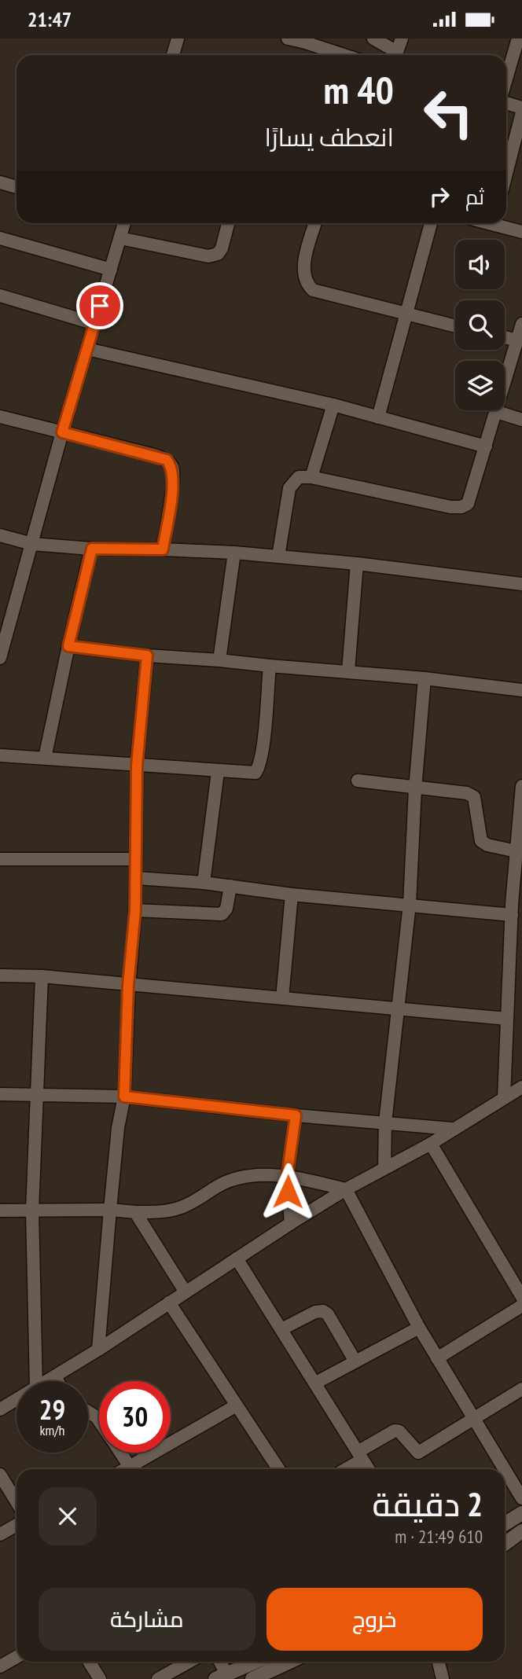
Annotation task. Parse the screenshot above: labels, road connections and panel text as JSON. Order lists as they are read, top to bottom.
{
  "page": {
    "status": "21:47",
    "turn": ["40 m", "انعطف يسارًا"],
    "then": "ثم",
    "speed": "29 km/h",
    "limit": "30",
    "heading": ["2 دقيقة", "610 m · 21:49"],
    "buttons": ["خروج", "مشاركة"]
  }
}
